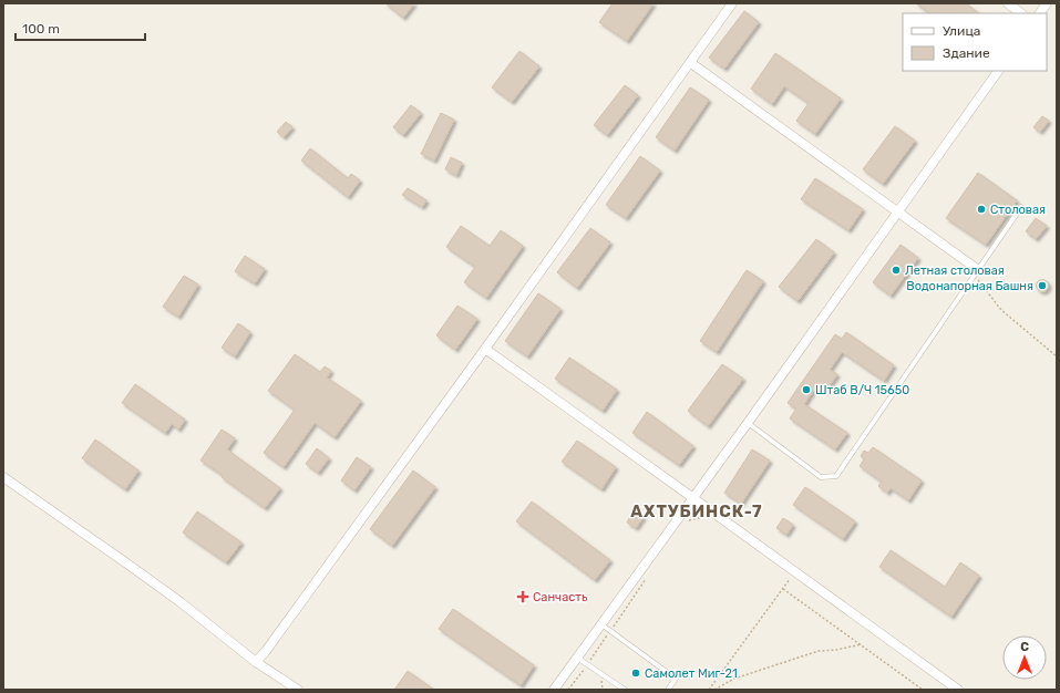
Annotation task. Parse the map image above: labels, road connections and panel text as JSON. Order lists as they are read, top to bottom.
{
  "districts": ["АХТУБИНСК-7"],
  "places": {
    "other": [
      "Столовая",
      "Летная столовая",
      "Водонапорная Башня",
      "Штаб В/Ч 15650",
      "Самолет Миг-21"
    ],
    "health": ["Санчасть"]
  },
  "legend": ["Улица", "Здание"],
  "scale_bar": "100 m",
  "north": "top"
}
